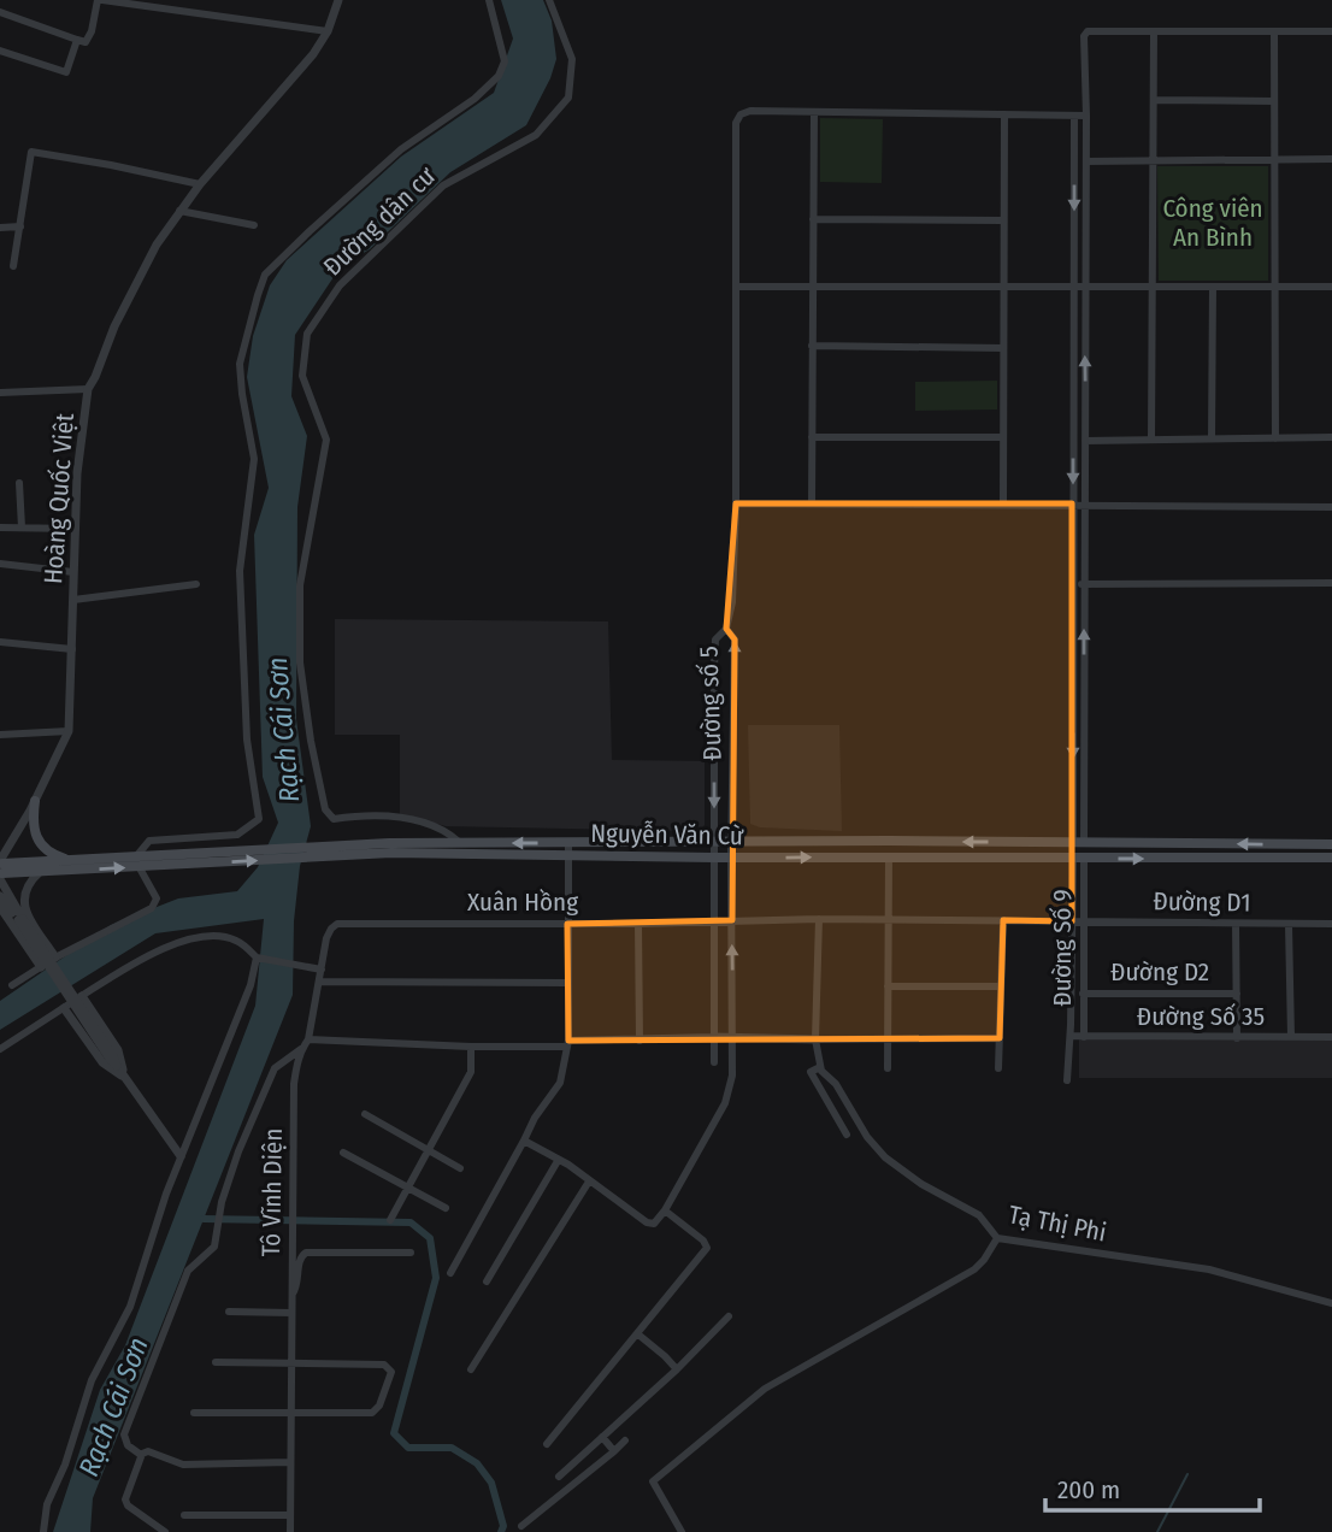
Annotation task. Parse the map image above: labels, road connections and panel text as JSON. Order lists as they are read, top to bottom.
{
  "streets": {
    "main road": ["Nguyễn Văn Cừ"],
    "street": [
      "Đường dân cư",
      "Hoàng Quốc Việt",
      "Đường số 5",
      "Xuân Hồng",
      "Đường D1",
      "Đường Số 9",
      "Đường D2",
      "Đường Số 35",
      "Tô Vĩnh Diện",
      "Tạ Thị Phi"
    ]
  },
  "crossings": [
    ["Đường dân cư", "Nguyễn Văn Cừ"],
    ["Hoàng Quốc Việt", "Nguyễn Văn Cừ"],
    ["Đường số 5", "Nguyễn Văn Cừ"],
    ["Đường số 5", "Xuân Hồng"],
    ["Nguyễn Văn Cừ", "Đường Số 9"],
    ["Xuân Hồng", "Đường D1"],
    ["Xuân Hồng", "Tô Vĩnh Diện"],
    ["Xuân Hồng", "Tạ Thị Phi"],
    ["Đường D1", "Đường Số 9"],
    ["Đường Số 9", "Đường D2"],
    ["Đường Số 9", "Đường Số 35"]
  ],
  "water": ["Rạch Cái Sơn"],
  "parks": ["Công viên An Bình"],
  "scale_bar": "200 m"
}
